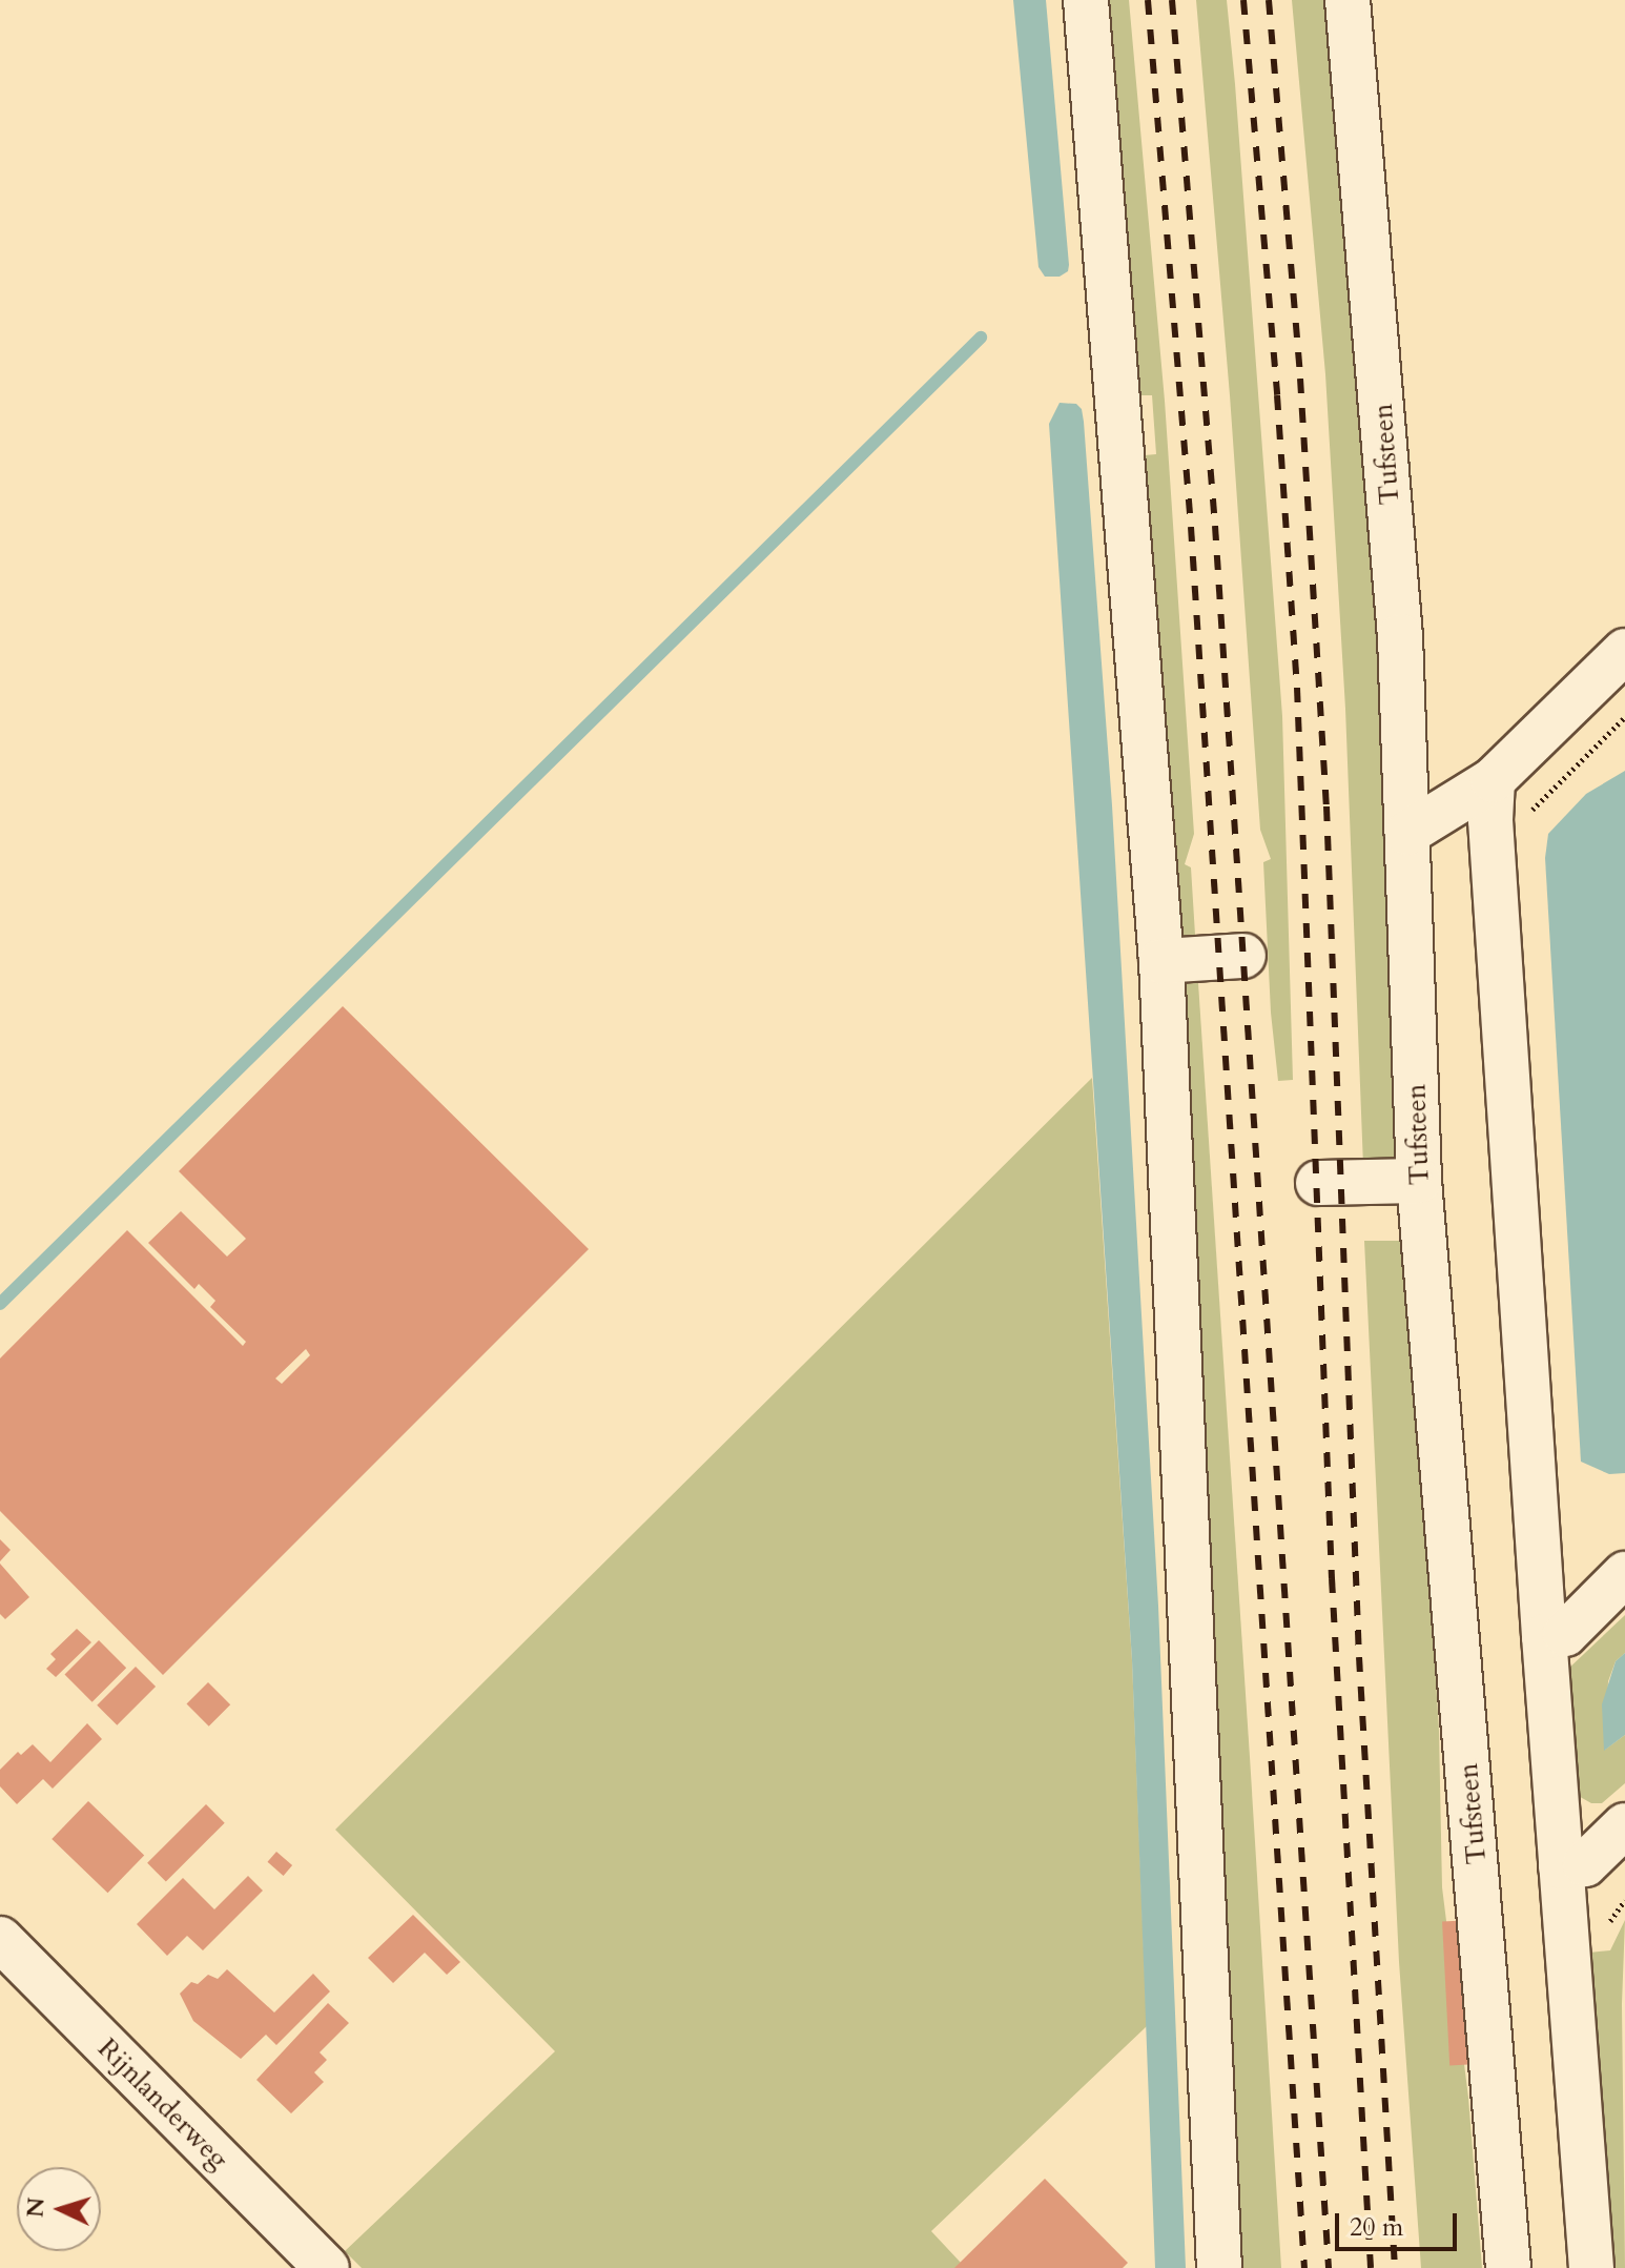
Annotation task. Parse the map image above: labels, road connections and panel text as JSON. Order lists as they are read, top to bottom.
{
  "streets": {
    "street": ["Tufsteen", "Rijnlanderweg"]
  },
  "scale_bar": "20 m",
  "north": "left"
}
